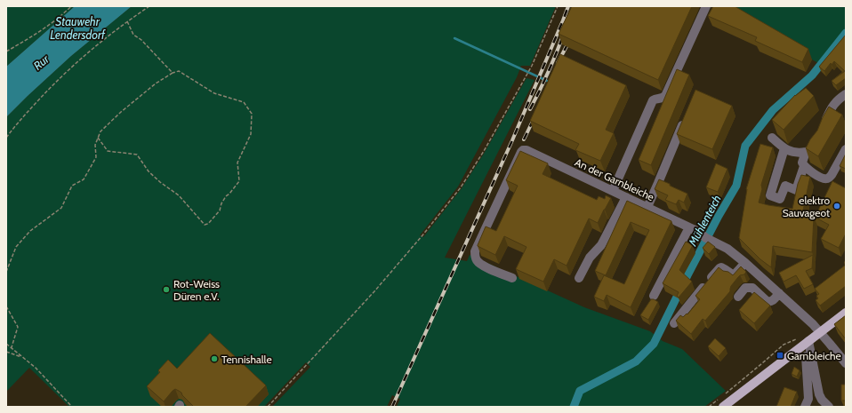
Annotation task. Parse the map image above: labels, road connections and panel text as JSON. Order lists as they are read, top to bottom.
{
  "streets": {
    "street": ["An der Garnbleiche"]
  },
  "water": ["Stauwehr Lendersdorf", "Rur", "Mühlenteich"],
  "places": {
    "other": ["elektro Sauvageot", "Rot-Weiss Düren e.V.", "Tennishalle"],
    "transit": ["Garnbleiche"]
  }
}
